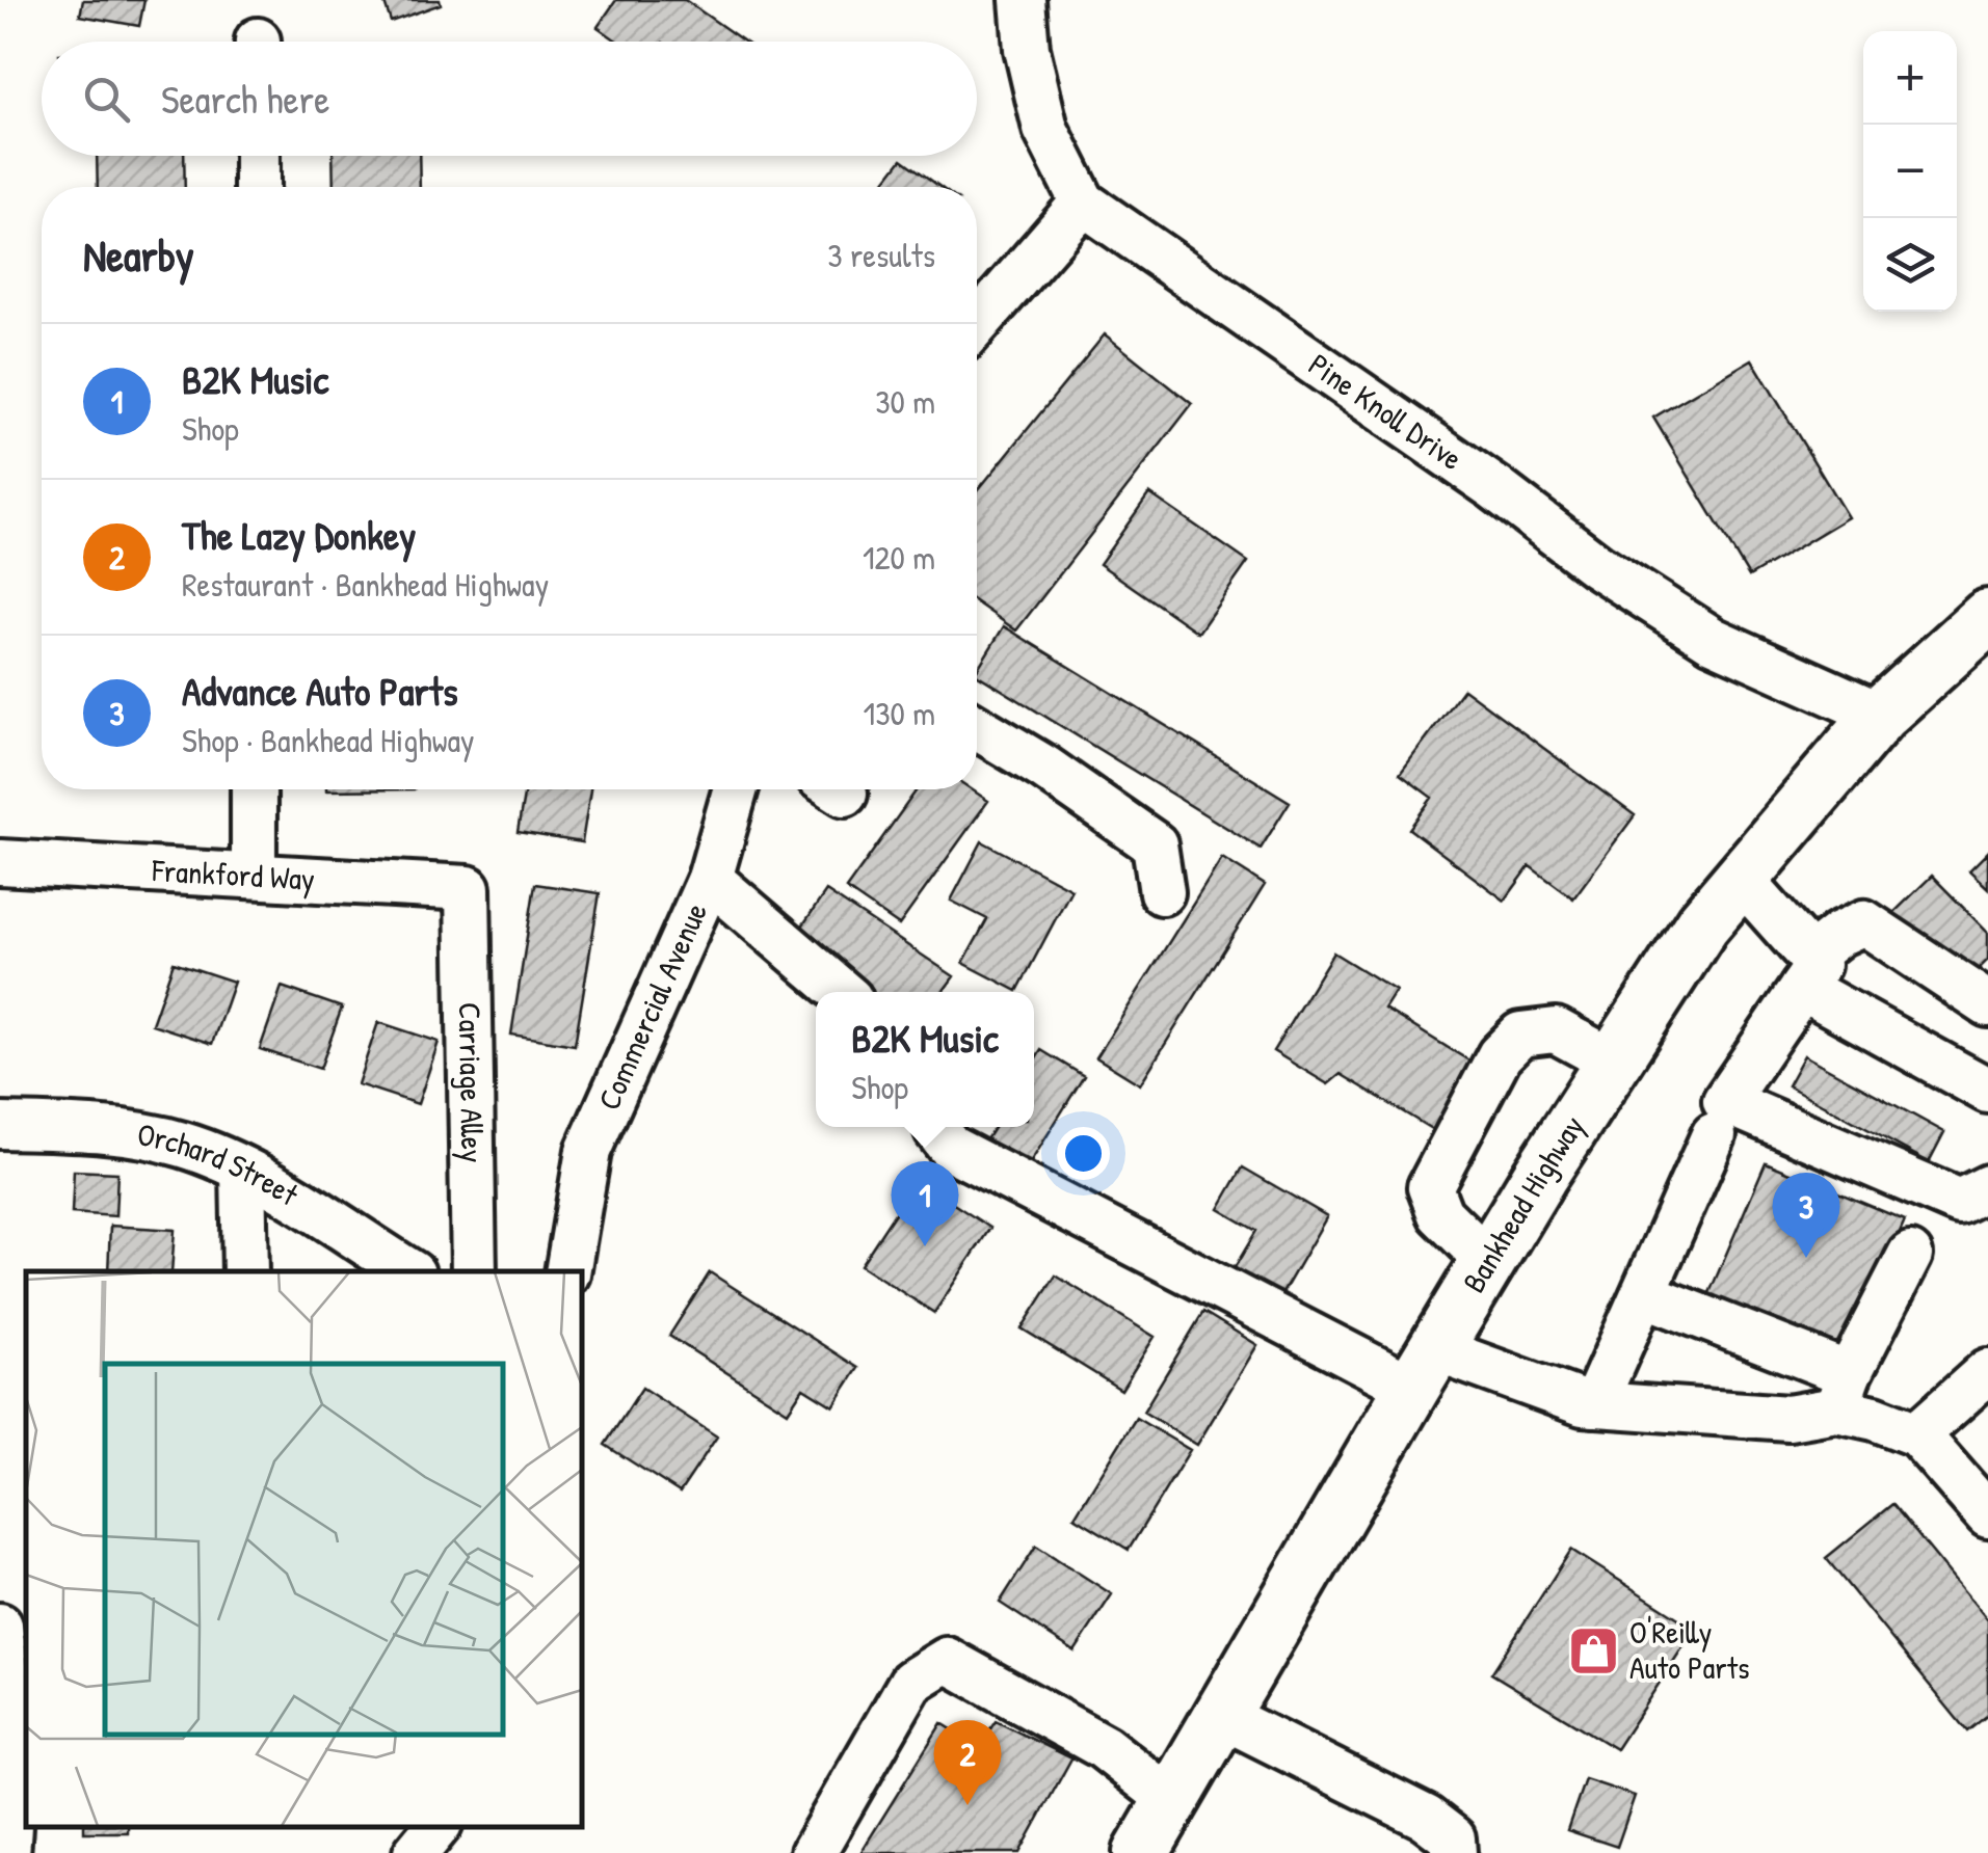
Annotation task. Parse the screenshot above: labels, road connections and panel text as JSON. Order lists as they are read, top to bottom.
{
  "streets": {
    "main road": ["Bankhead Highway"],
    "street": [
      "Pine Knoll Drive",
      "Frankford Way",
      "Commercial Avenue",
      "Carriage Alley",
      "Orchard Street"
    ]
  },
  "crossings": [
    ["Pine Knoll Drive", "Bankhead Highway"],
    ["Frankford Way", "Carriage Alley"]
  ],
  "places": {
    "shop": ["O'Reilly Auto Parts"]
  },
  "page": {
    "map_buttons": ["+", "−"],
    "search": "Search here",
    "heading": ["Nearby", "3 results"],
    "list": [
      {
        "mark": "1",
        "name": "B2K Music",
        "note": "Shop",
        "value": "30 m"
      },
      {
        "mark": "2",
        "name": "The Lazy Donkey",
        "note": "Restaurant · Bankhead Highway",
        "value": "120 m"
      },
      {
        "mark": "3",
        "name": "Advance Auto Parts",
        "note": "Shop · Bankhead Highway",
        "value": "130 m"
      }
    ],
    "popup": ["B2K Music", "Shop"],
    "pins": ["1", "3", "2"]
  }
}
